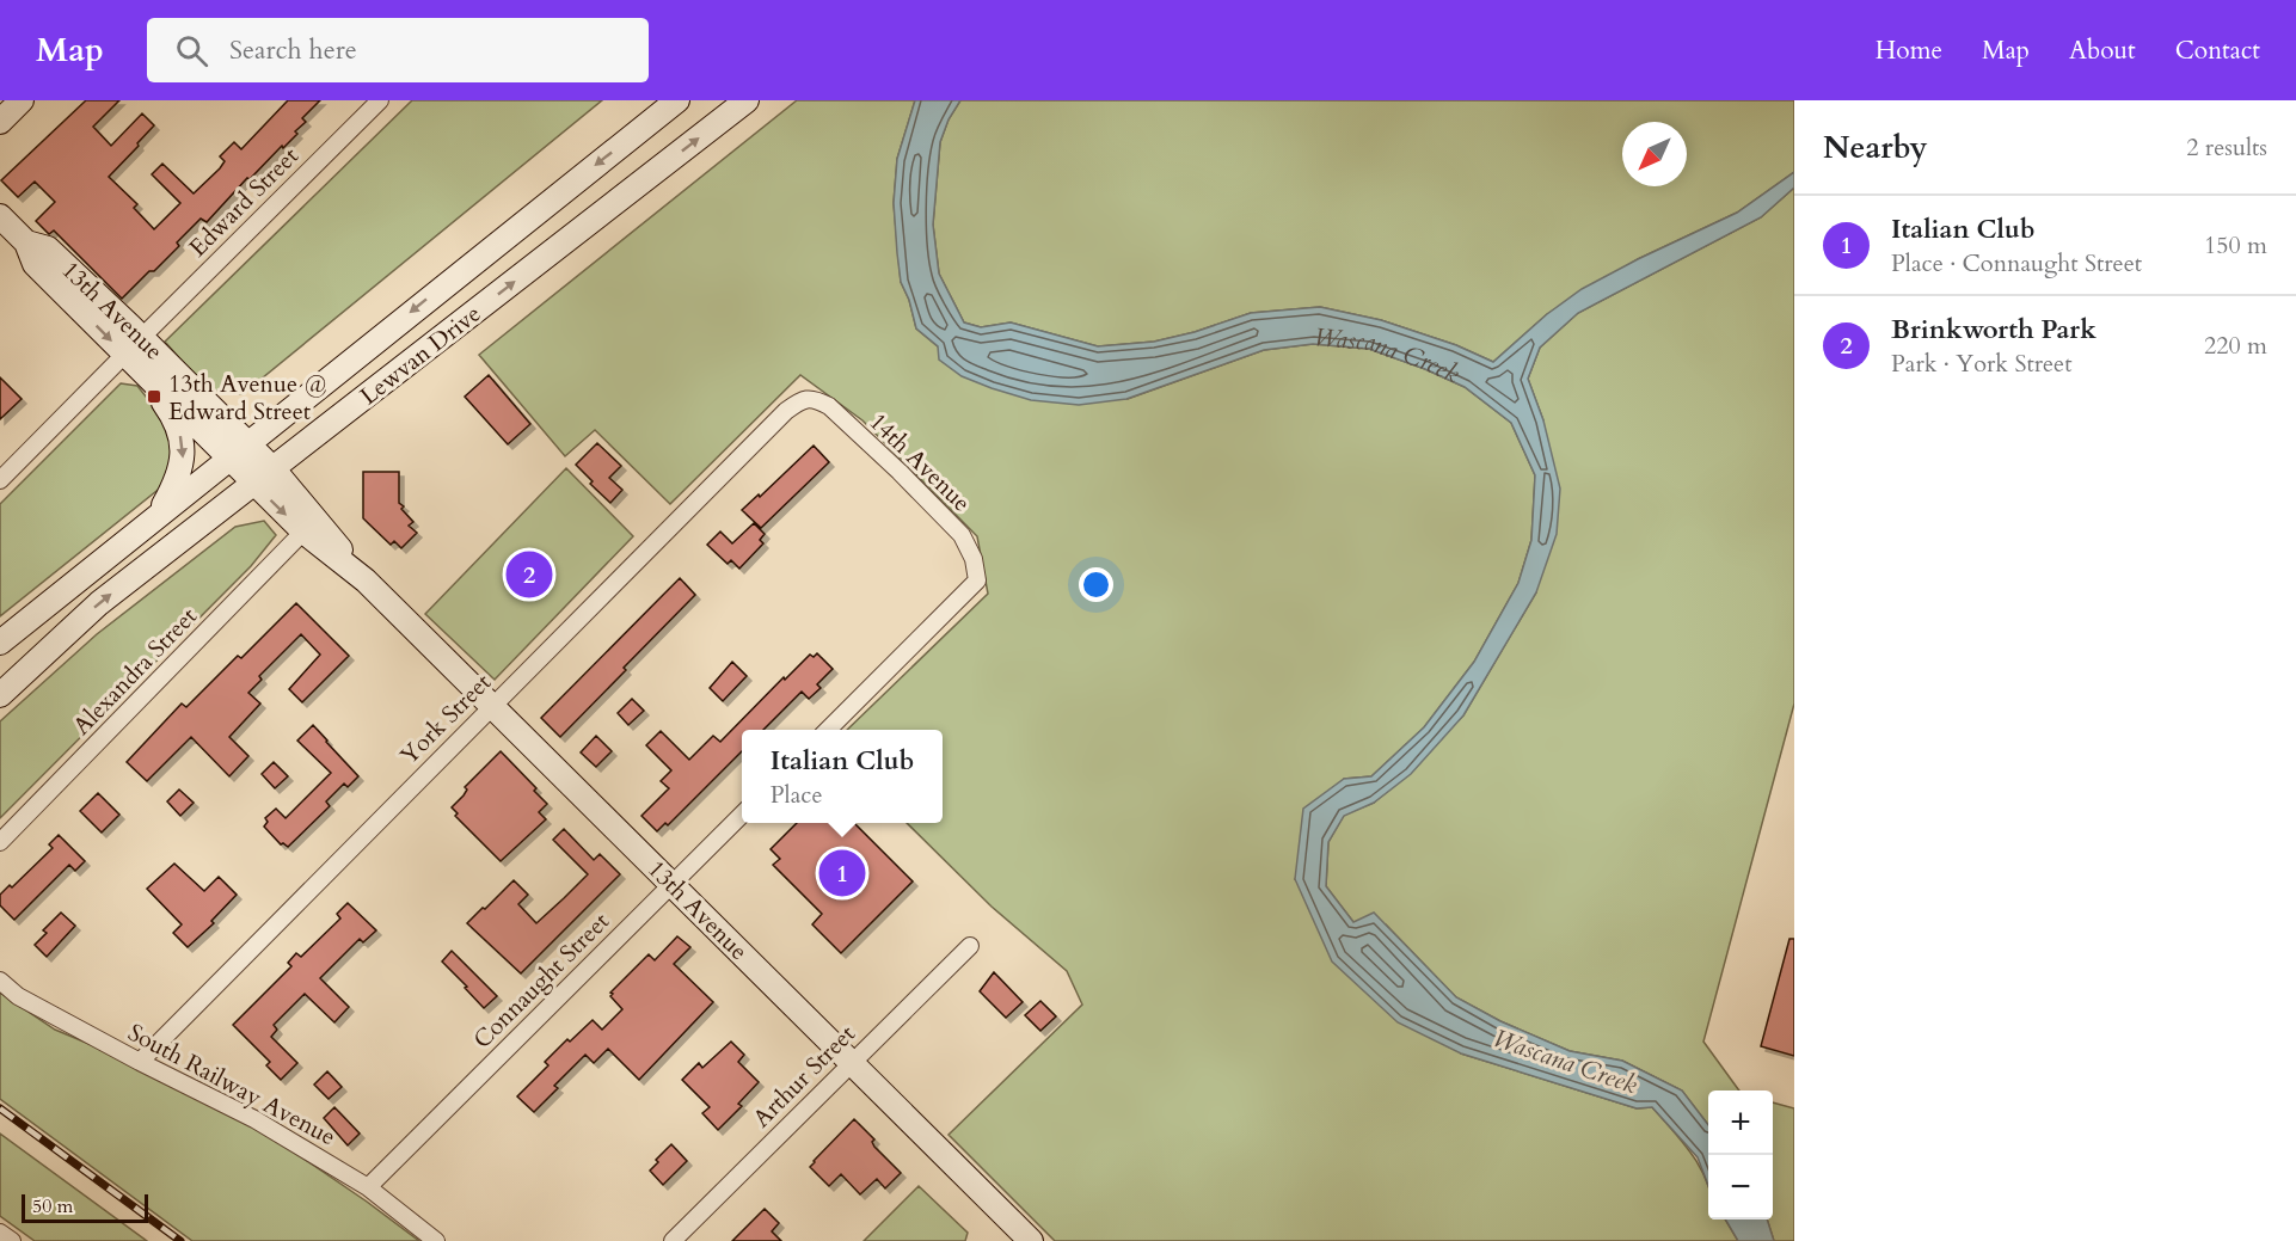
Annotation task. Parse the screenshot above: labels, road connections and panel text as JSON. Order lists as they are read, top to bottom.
{
  "streets": {
    "main road": ["13th Avenue", "Lewvan Drive"],
    "street": [
      "Edward Street",
      "14th Avenue",
      "Alexandra Street",
      "York Street",
      "Connaught Street",
      "Arthur Street",
      "South Railway Avenue"
    ]
  },
  "crossings": [
    ["Edward Street", "13th Avenue"],
    ["13th Avenue", "Lewvan Drive"],
    ["13th Avenue", "Alexandra Street"],
    ["13th Avenue", "York Street"],
    ["13th Avenue", "Connaught Street"],
    ["13th Avenue", "Arthur Street"],
    ["14th Avenue", "York Street"],
    ["York Street", "South Railway Avenue"],
    ["Connaught Street", "South Railway Avenue"]
  ],
  "water": ["Wascana Creek"],
  "places": {
    "transit": ["13th Avenue @ Edward Street"]
  },
  "scale_bar": "50 m",
  "north": "bottom left",
  "page": {
    "header": "Map",
    "search": "Search here",
    "nav": [
      "Home",
      "Map",
      "About",
      "Contact"
    ],
    "heading": ["Nearby", "2 results"],
    "list": [
      {
        "mark": "1",
        "name": "Italian Club",
        "note": "Place · Connaught Street",
        "value": "150 m"
      },
      {
        "mark": "2",
        "name": "Brinkworth Park",
        "note": "Park · York Street",
        "value": "220 m"
      }
    ],
    "pins": ["2", "1"],
    "popup": ["Italian Club", "Place"],
    "map_buttons": ["+", "−"],
    "scale": "50 m"
  }
}
